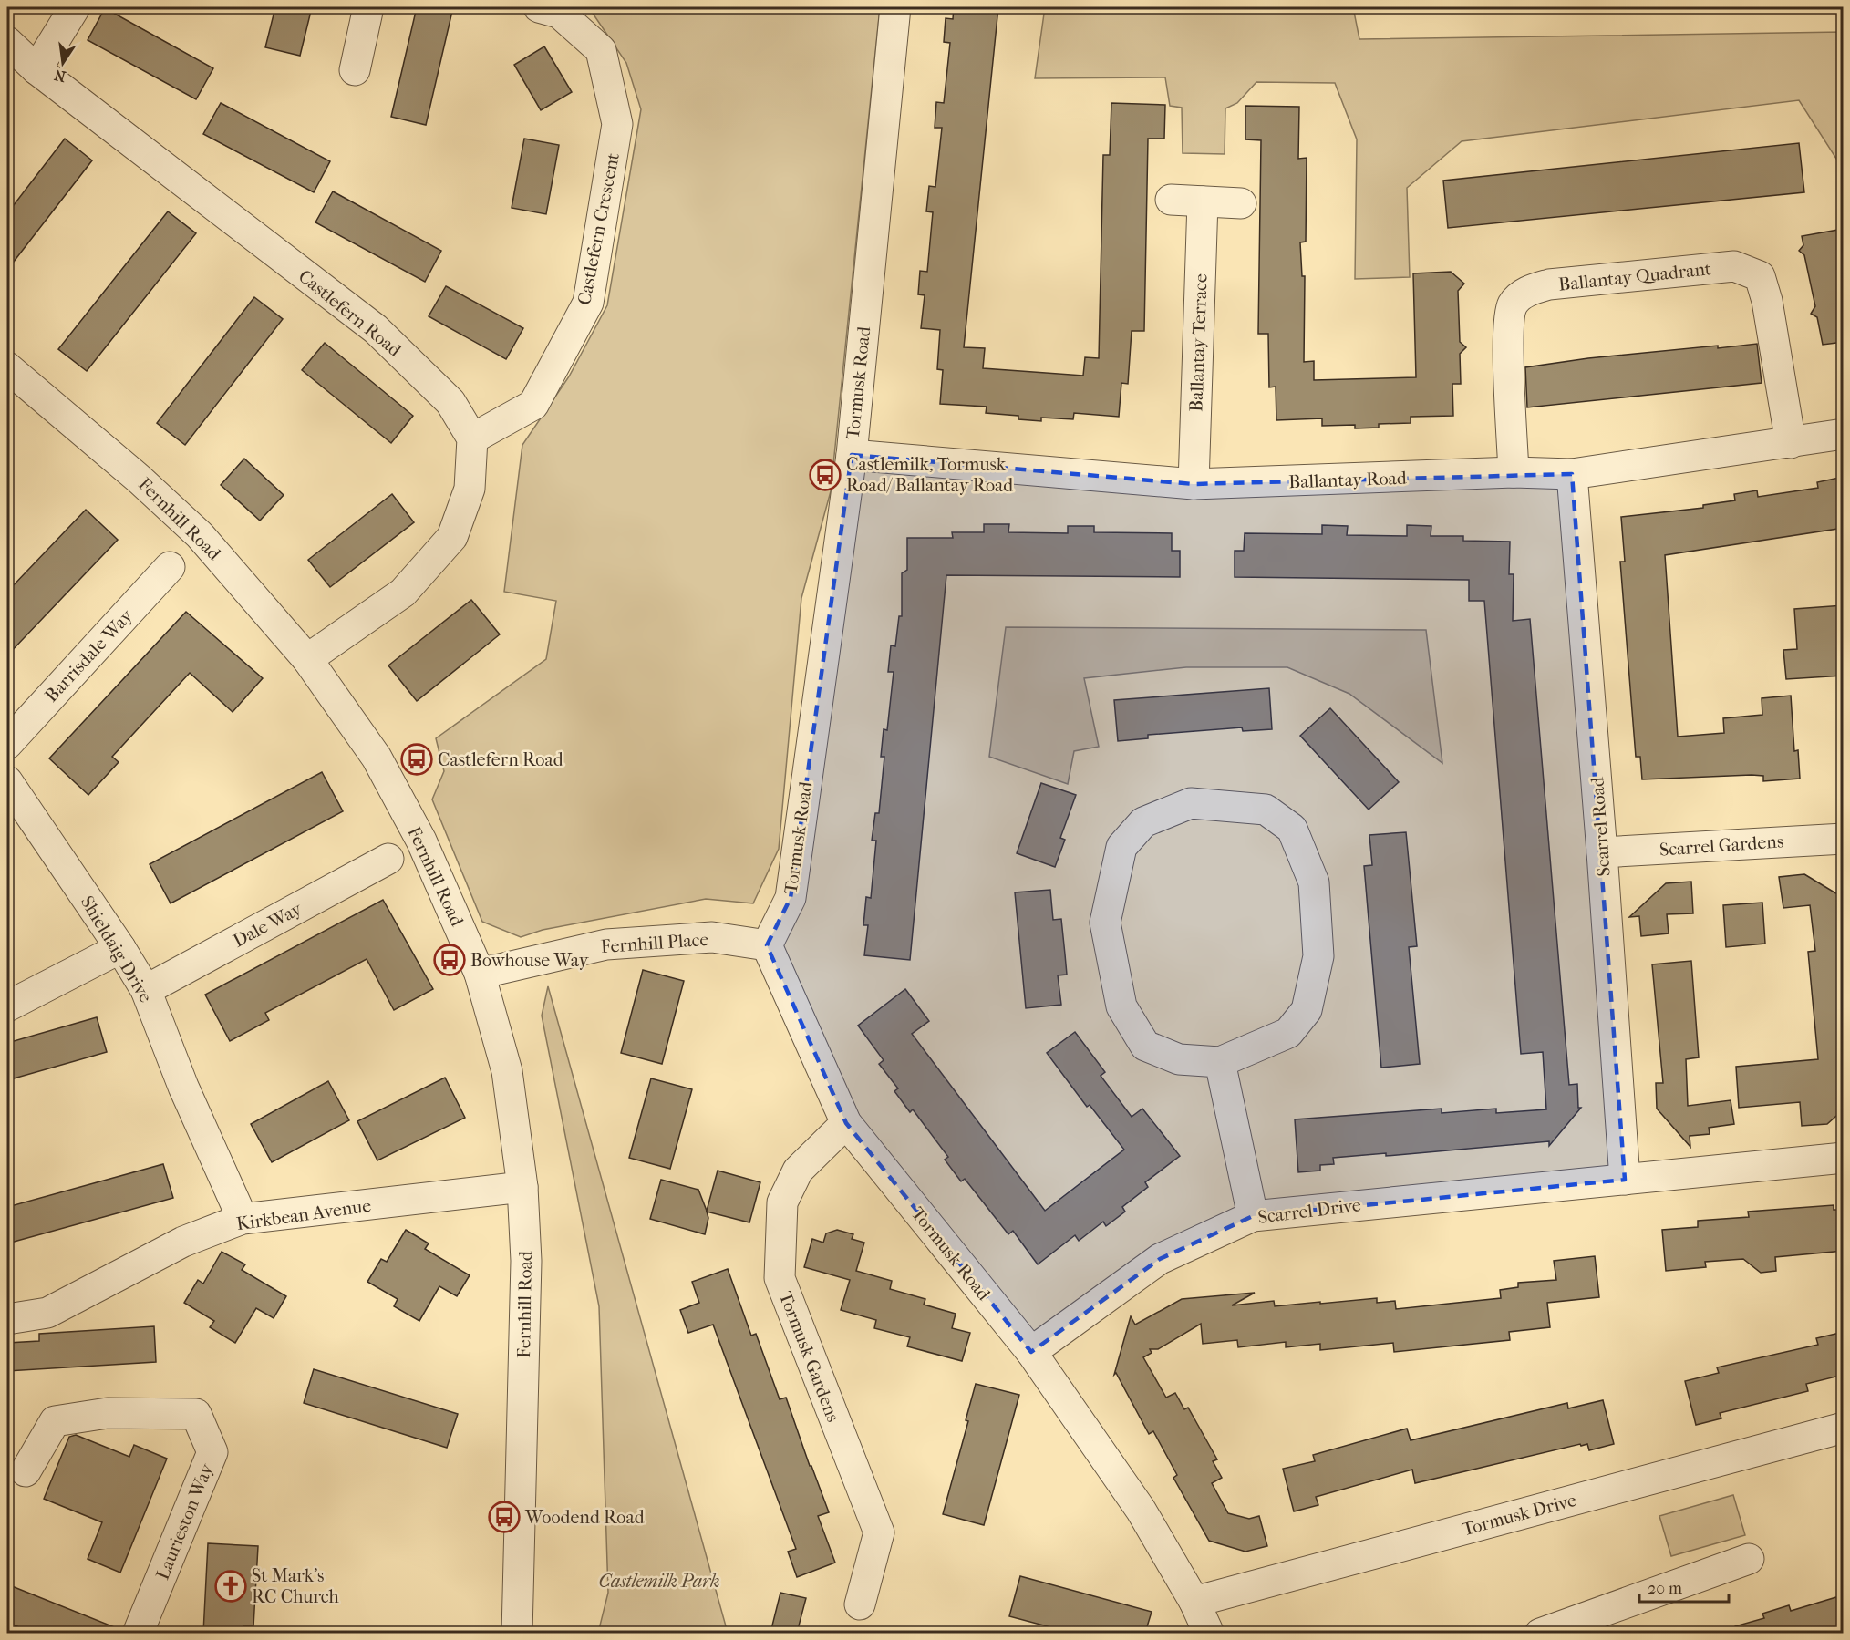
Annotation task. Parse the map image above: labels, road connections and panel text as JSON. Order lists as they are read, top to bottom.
{
  "streets": {
    "street": [
      "Castlefern Crescent",
      "Ballantay Quadrant",
      "Castlefern Road",
      "Ballantay Terrace",
      "Tormusk Road",
      "Ballantay Road",
      "Fernhill Road",
      "Barrisdale Way",
      "Scarrel Road",
      "Scarrel Gardens",
      "Dale Way",
      "Fernhill Place",
      "Shieldaig Drive",
      "Scarrel Drive",
      "Kirkbean Avenue",
      "Tormusk Gardens",
      "Tormusk Drive",
      "Laurieston Way"
    ]
  },
  "crossings": [
    ["Castlefern Crescent", "Castlefern Road"],
    ["Ballantay Quadrant", "Ballantay Road"],
    ["Ballantay Terrace", "Ballantay Road"],
    ["Tormusk Road", "Ballantay Road"],
    ["Tormusk Road", "Fernhill Place"],
    ["Tormusk Road", "Scarrel Drive"],
    ["Tormusk Road", "Tormusk Gardens"],
    ["Tormusk Road", "Tormusk Drive"],
    ["Ballantay Road", "Scarrel Road"],
    ["Fernhill Road", "Fernhill Place"],
    ["Fernhill Road", "Kirkbean Avenue"],
    ["Scarrel Road", "Scarrel Gardens"],
    ["Scarrel Road", "Scarrel Drive"],
    ["Dale Way", "Shieldaig Drive"],
    ["Shieldaig Drive", "Kirkbean Avenue"]
  ],
  "parks": ["Castlemilk Park"],
  "places": {
    "bus stop": [
      "Castlemilk, Tormusk Road/ Ballantay Road",
      "Castlefern Road",
      "Bowhouse Way",
      "Woodend Road"
    ],
    "church": ["St Mark's RC Church"]
  },
  "scale_bar": "20 m",
  "north": "bottom"
}
